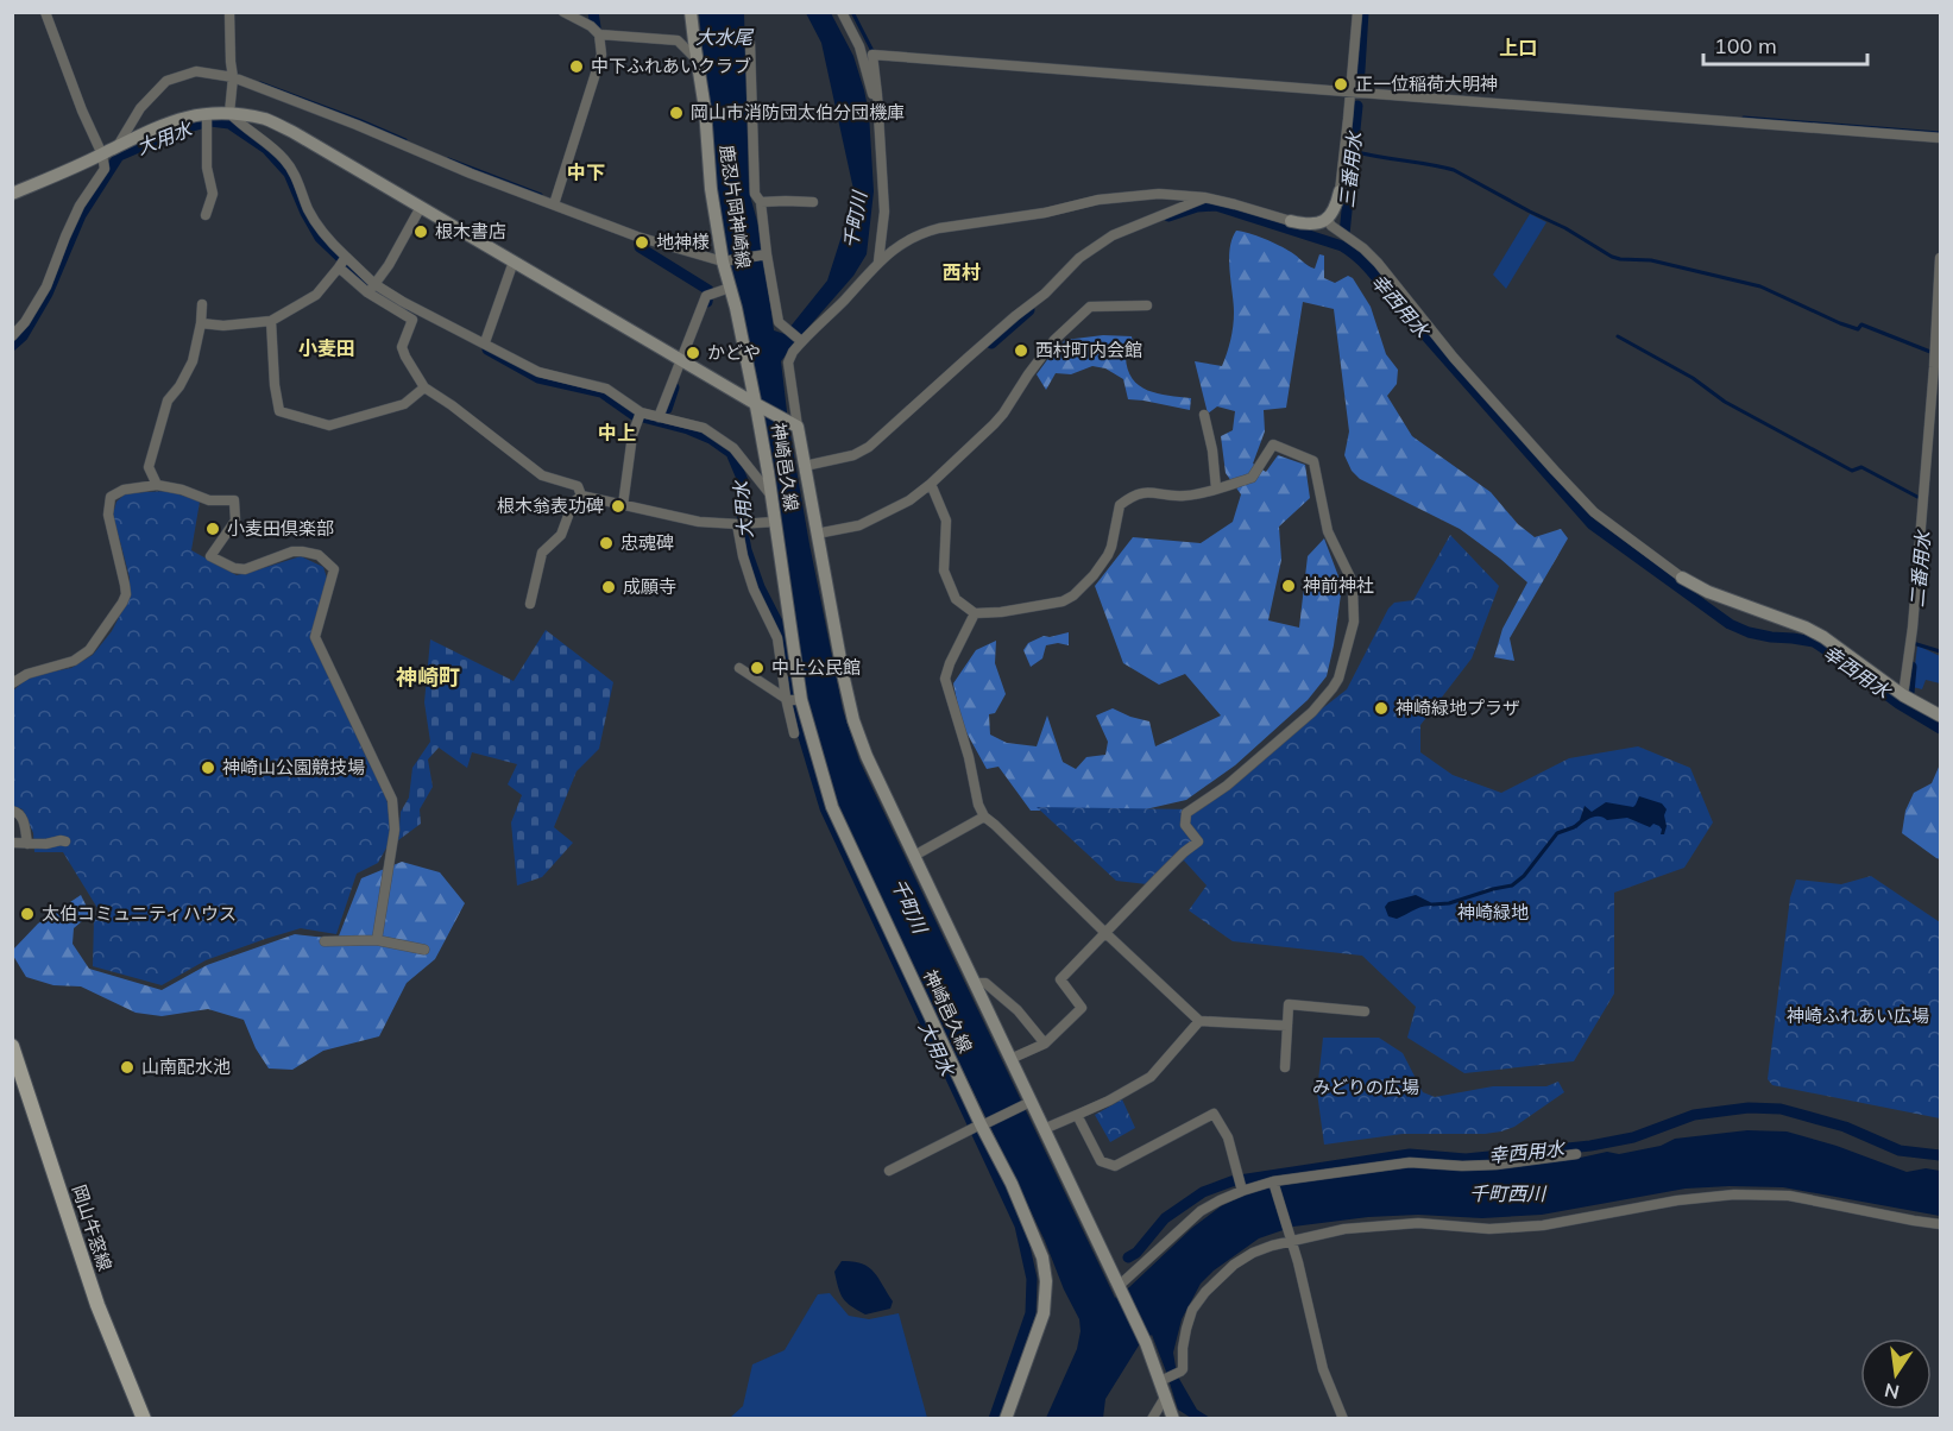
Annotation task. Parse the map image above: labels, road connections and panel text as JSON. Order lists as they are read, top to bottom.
{
  "streets": {
    "main road": ["岡山牛窓線"],
    "street": ["鹿忍片岡神崎線", "神崎邑久線"]
  },
  "crossings": [
    ["鹿忍片岡神崎線", "神崎邑久線"]
  ],
  "districts": [
    "上口",
    "中下",
    "西村",
    "小麦田",
    "中上",
    "神崎町"
  ],
  "water": [
    "大水尾",
    "大用水",
    "三番用水",
    "千町川",
    "幸西用水",
    "二番用水",
    "千町西川"
  ],
  "parks": ["神崎緑地", "神崎ふれあい広場", "みどりの広場"],
  "places": [
    "中下ふれあいクラブ",
    "正一位稲荷大明神",
    "岡山市消防団太伯分団機庫",
    "根木書店",
    "地神様",
    "西村町内会館",
    "かどや",
    "根木翁表功碑",
    "小麦田倶楽部",
    "忠魂碑",
    "神前神社",
    "成願寺",
    "中上公民館",
    "神崎緑地プラザ",
    "神崎山公園競技場",
    "太伯コミュニティハウス",
    "山南配水池"
  ],
  "scale_bar": "100 m",
  "north": "bottom"
}
